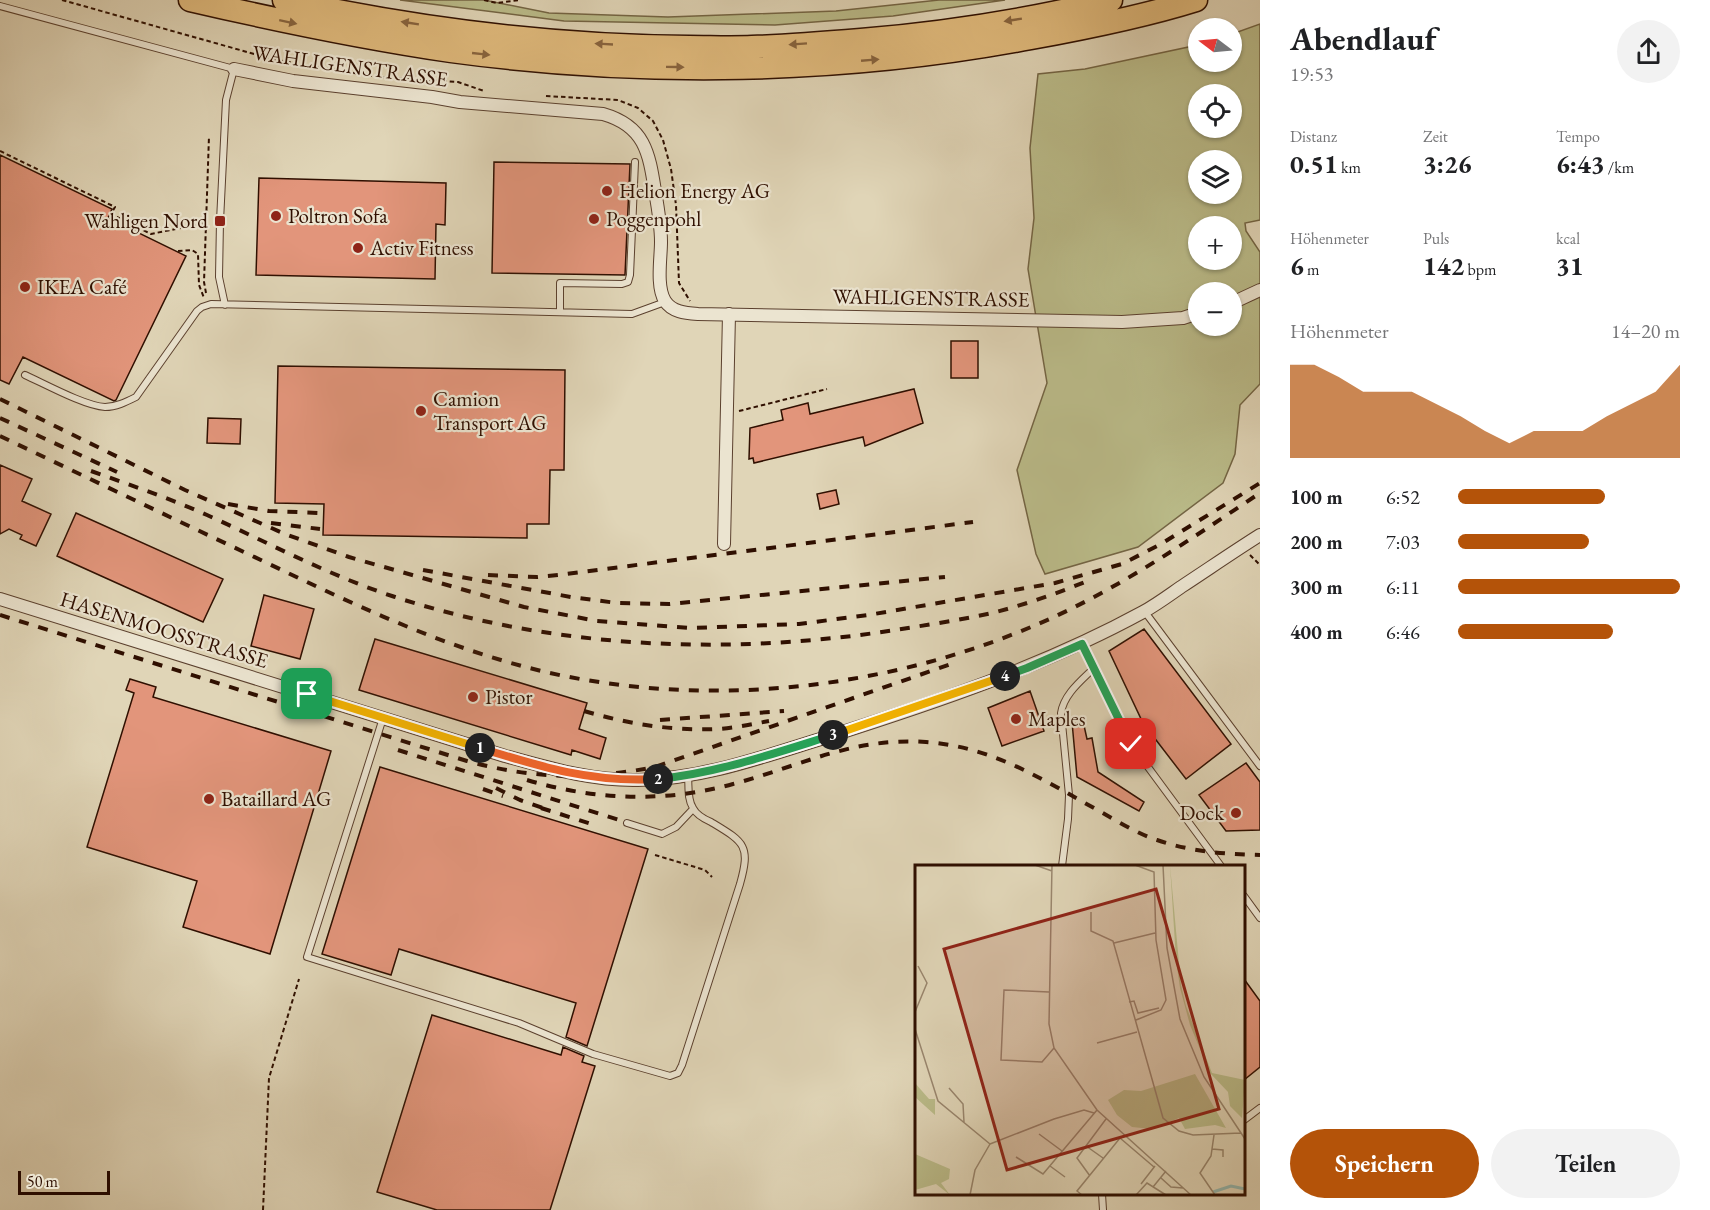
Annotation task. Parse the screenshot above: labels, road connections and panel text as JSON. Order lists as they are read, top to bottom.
{
  "streets": {
    "street": ["WAHLIGENSTRASSE", "HASENMOOSSTRASSE"]
  },
  "places": {
    "other": [
      "Helion Energy AG",
      "Poltron Sofa",
      "Poggenpohl",
      "Activ Fitness",
      "IKEA Café",
      "Camion Transport AG",
      "Pistor",
      "Maples",
      "Bataillard AG",
      "Dock"
    ],
    "transit": ["Wahligen Nord"]
  },
  "scale_bar": "50 m",
  "north": "left",
  "page": {
    "heading": ["Abendlauf", "19:53"],
    "map_buttons": ["+", "−"],
    "stats": [
      ["Distanz", "0.51 km"],
      ["Zeit", "3:26"],
      ["Tempo", "6:43 /km"],
      ["Höhenmeter", "6 m"],
      ["Puls", "142 bpm"],
      ["kcal", "31"]
    ],
    "chart": ["Höhenmeter", "14–20 m"],
    "list": [
      {
        "name": "100 m",
        "note": "6:52"
      },
      {
        "name": "200 m",
        "note": "7:03"
      },
      {
        "name": "300 m",
        "note": "6:11"
      },
      {
        "name": "400 m",
        "note": "6:46"
      }
    ],
    "pins": [
      "4",
      "3",
      "1",
      "2"
    ],
    "buttons": ["Speichern", "Teilen"],
    "scale": "50 m"
  }
}
